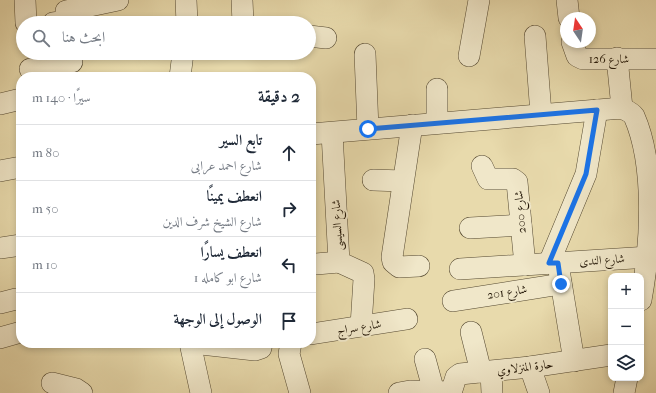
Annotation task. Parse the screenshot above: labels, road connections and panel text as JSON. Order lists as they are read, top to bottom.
{
  "streets": {
    "street": [
      "شارع 126",
      "شارع 200",
      "شارع السيسى",
      "شارع الندى",
      "شارع 201",
      "شارع سراج",
      "حارة المنزلاوي"
    ]
  },
  "crossings": [
    ["شارع 200", "شارع الندى"],
    ["شارع السيسى", "شارع سراج"]
  ],
  "north": "top",
  "page": {
    "search": "ابحث هنا",
    "heading": ["2 دقيقة", "سيرًا · 140 m"],
    "list": [
      ["تابع السير", "شارع احمد عرابى", "80 m"],
      ["انعطف يمينًا", "شارع الشيخ شرف الدين", "50 m"],
      ["انعطف يسارًا", "شارع ابو كامله 1", "10 m"],
      "الوصول إلى الوجهة"
    ],
    "map_buttons": ["+", "−"]
  }
}
